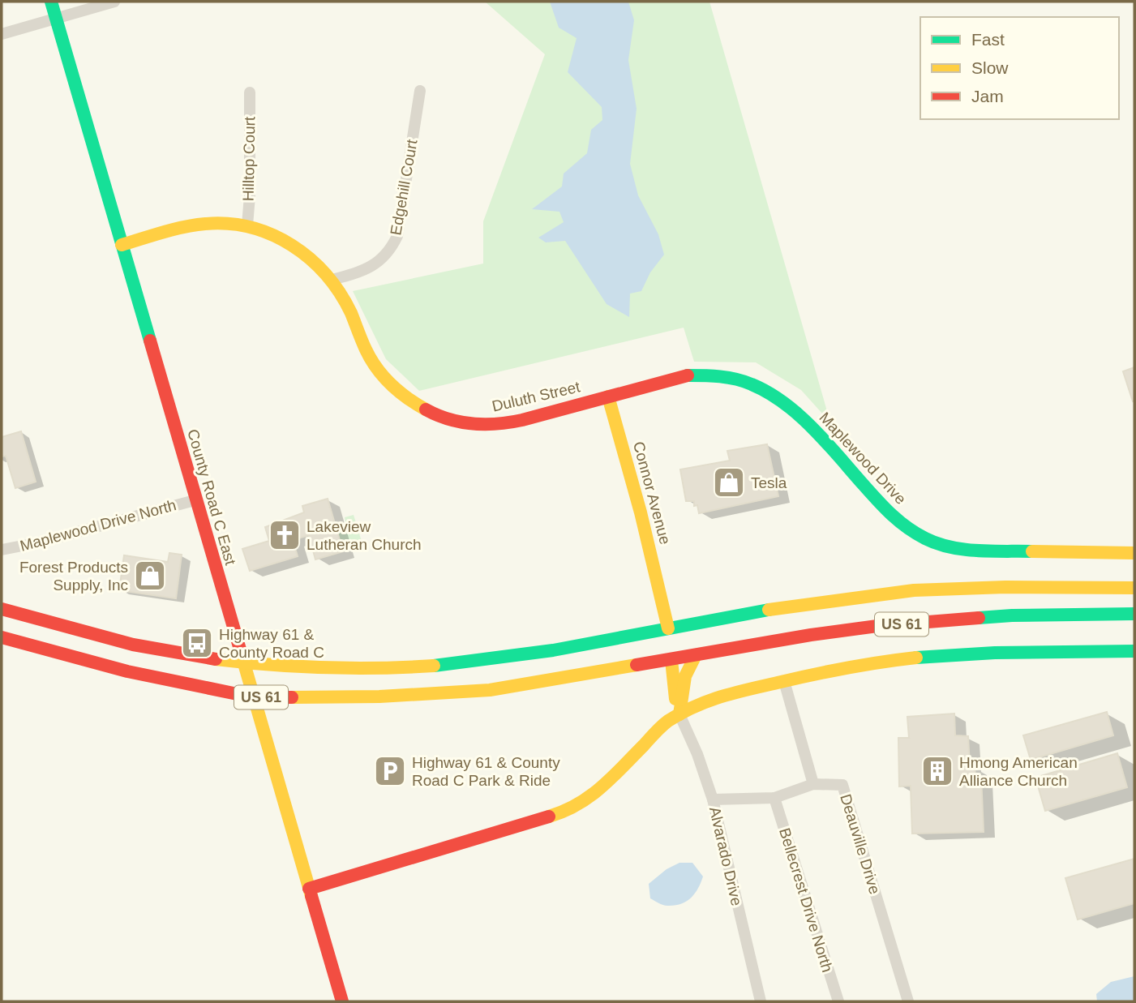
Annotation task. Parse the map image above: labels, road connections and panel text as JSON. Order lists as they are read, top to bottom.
{
  "streets": {
    "street": [
      "Hilltop Court",
      "Edgehill Court",
      "Duluth Street",
      "Maplewood Drive",
      "Connor Avenue",
      "County Road C East",
      "Maplewood Drive North",
      "US 61",
      "Deauville Drive",
      "Alvarado Drive",
      "Bellecrest Drive North"
    ]
  },
  "crossings": [
    ["Hilltop Court", "Duluth Street"],
    ["Edgehill Court", "Duluth Street"],
    ["Duluth Street", "Maplewood Drive"],
    ["Duluth Street", "Connor Avenue"],
    ["Duluth Street", "County Road C East"],
    ["Maplewood Drive", "Connor Avenue"],
    ["Connor Avenue", "US 61"],
    ["Connor Avenue", "Alvarado Drive"],
    ["County Road C East", "Maplewood Drive North"],
    ["County Road C East", "US 61"]
  ],
  "places": {
    "shop": ["Tesla", "Forest Products Supply, Inc"],
    "church": ["Lakeview Lutheran Church"],
    "bus stop": ["Highway 61 & County Road C"],
    "parking": ["Highway 61 & County Road C Park & Ride"],
    "building": ["Hmong American Alliance Church"]
  },
  "legend": ["Fast", "Slow", "Jam"]
}
